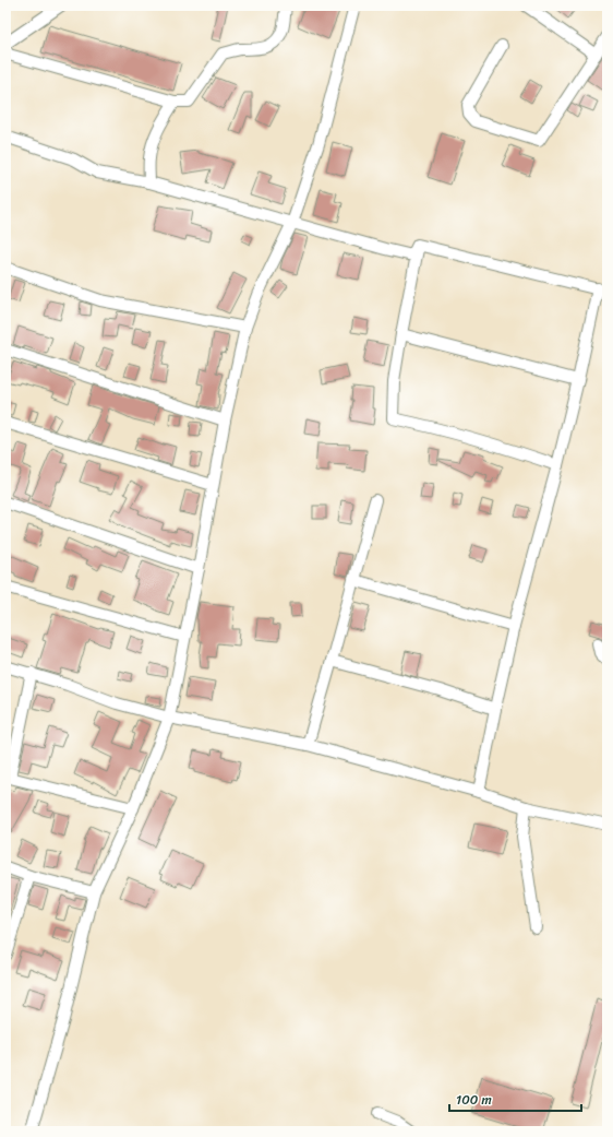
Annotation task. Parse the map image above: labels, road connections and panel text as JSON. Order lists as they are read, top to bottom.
{
  "scale_bar": "100 m"
}
